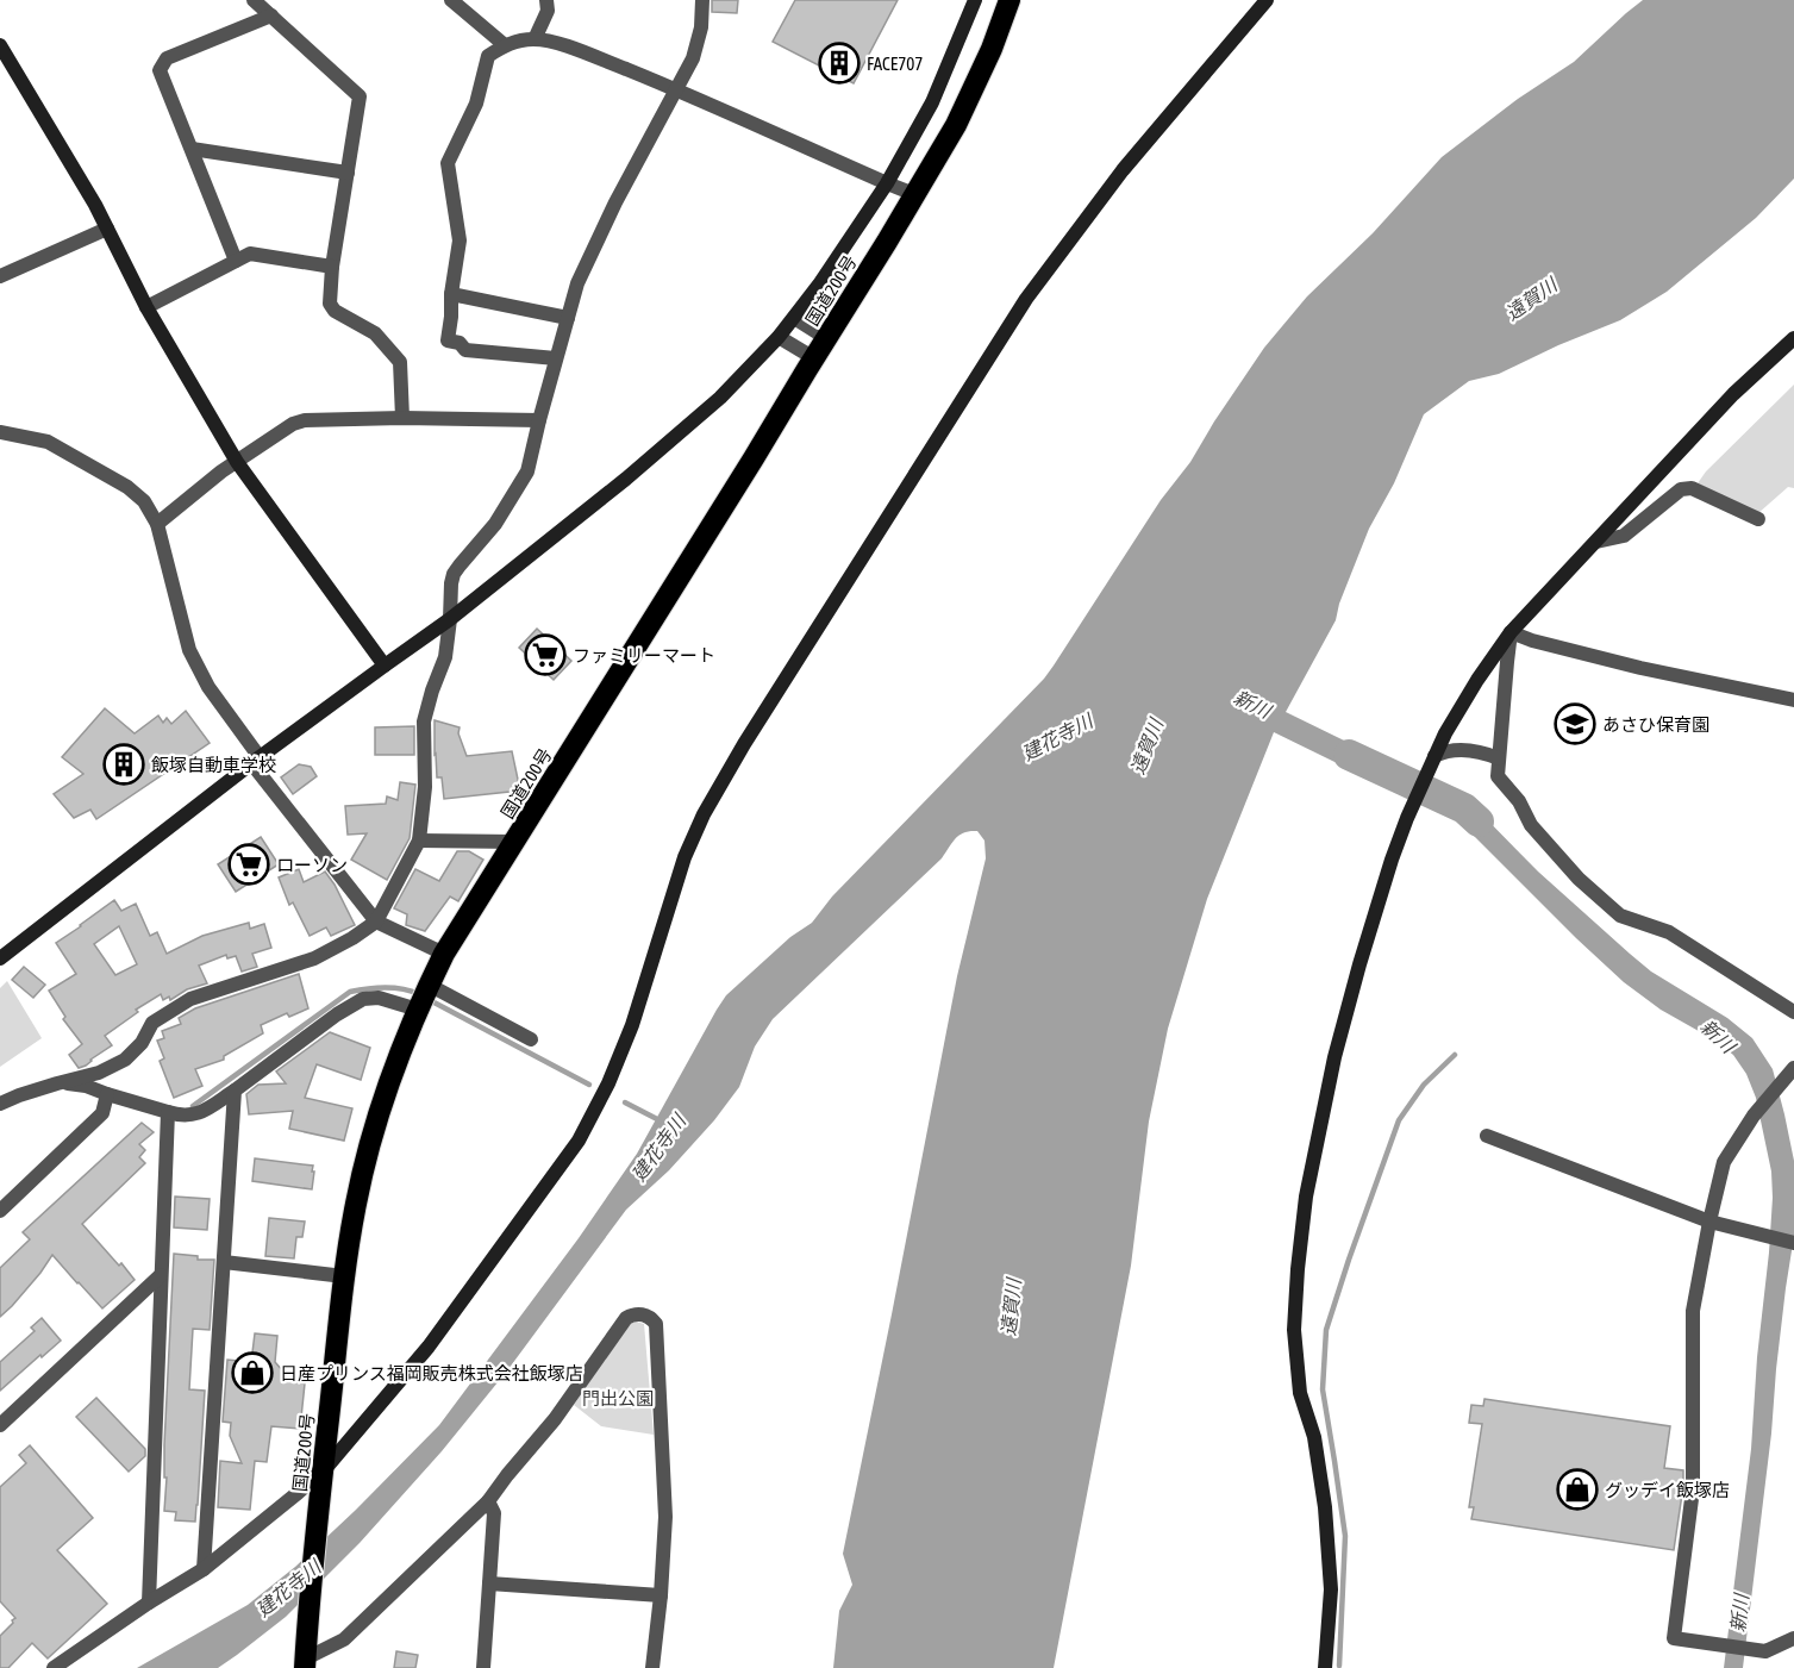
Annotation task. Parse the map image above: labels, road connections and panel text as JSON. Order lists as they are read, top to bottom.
{
  "streets": {
    "highway": ["国道200号"]
  },
  "water": ["遠賀川", "新川", "建花寺川"],
  "parks": ["門出公園"],
  "places": {
    "building": ["FACE707", "飯塚自動車学校"],
    "supermarket": ["ファミリーマート", "ローソン"],
    "school or university": ["あさひ保育園"],
    "shop": ["日産プリンス福岡販売株式会社飯塚店", "グッデイ飯塚店"]
  }
}
